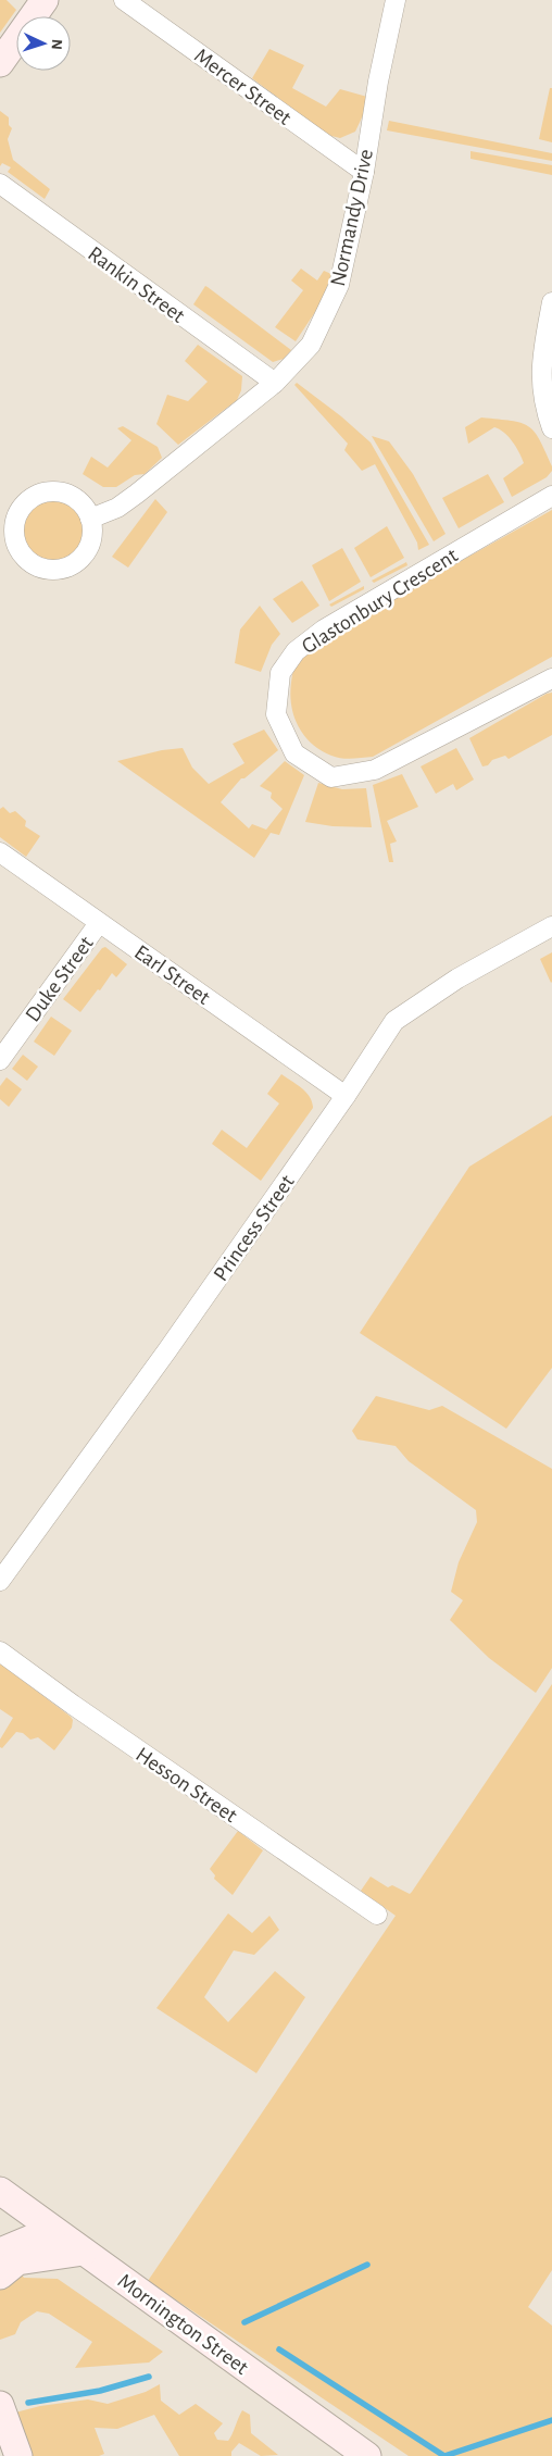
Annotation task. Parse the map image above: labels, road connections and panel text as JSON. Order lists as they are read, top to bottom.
{
  "streets": {
    "main road": ["Mornington Street"],
    "street": [
      "Mercer Street",
      "Normandy Drive",
      "Rankin Street",
      "Glastonbury Crescent",
      "Earl Street",
      "Duke Street",
      "Princess Street",
      "Hesson Street"
    ]
  },
  "crossings": [
    ["Mercer Street", "Normandy Drive"],
    ["Normandy Drive", "Rankin Street"],
    ["Earl Street", "Duke Street"],
    ["Earl Street", "Princess Street"]
  ],
  "north": "right"
}
